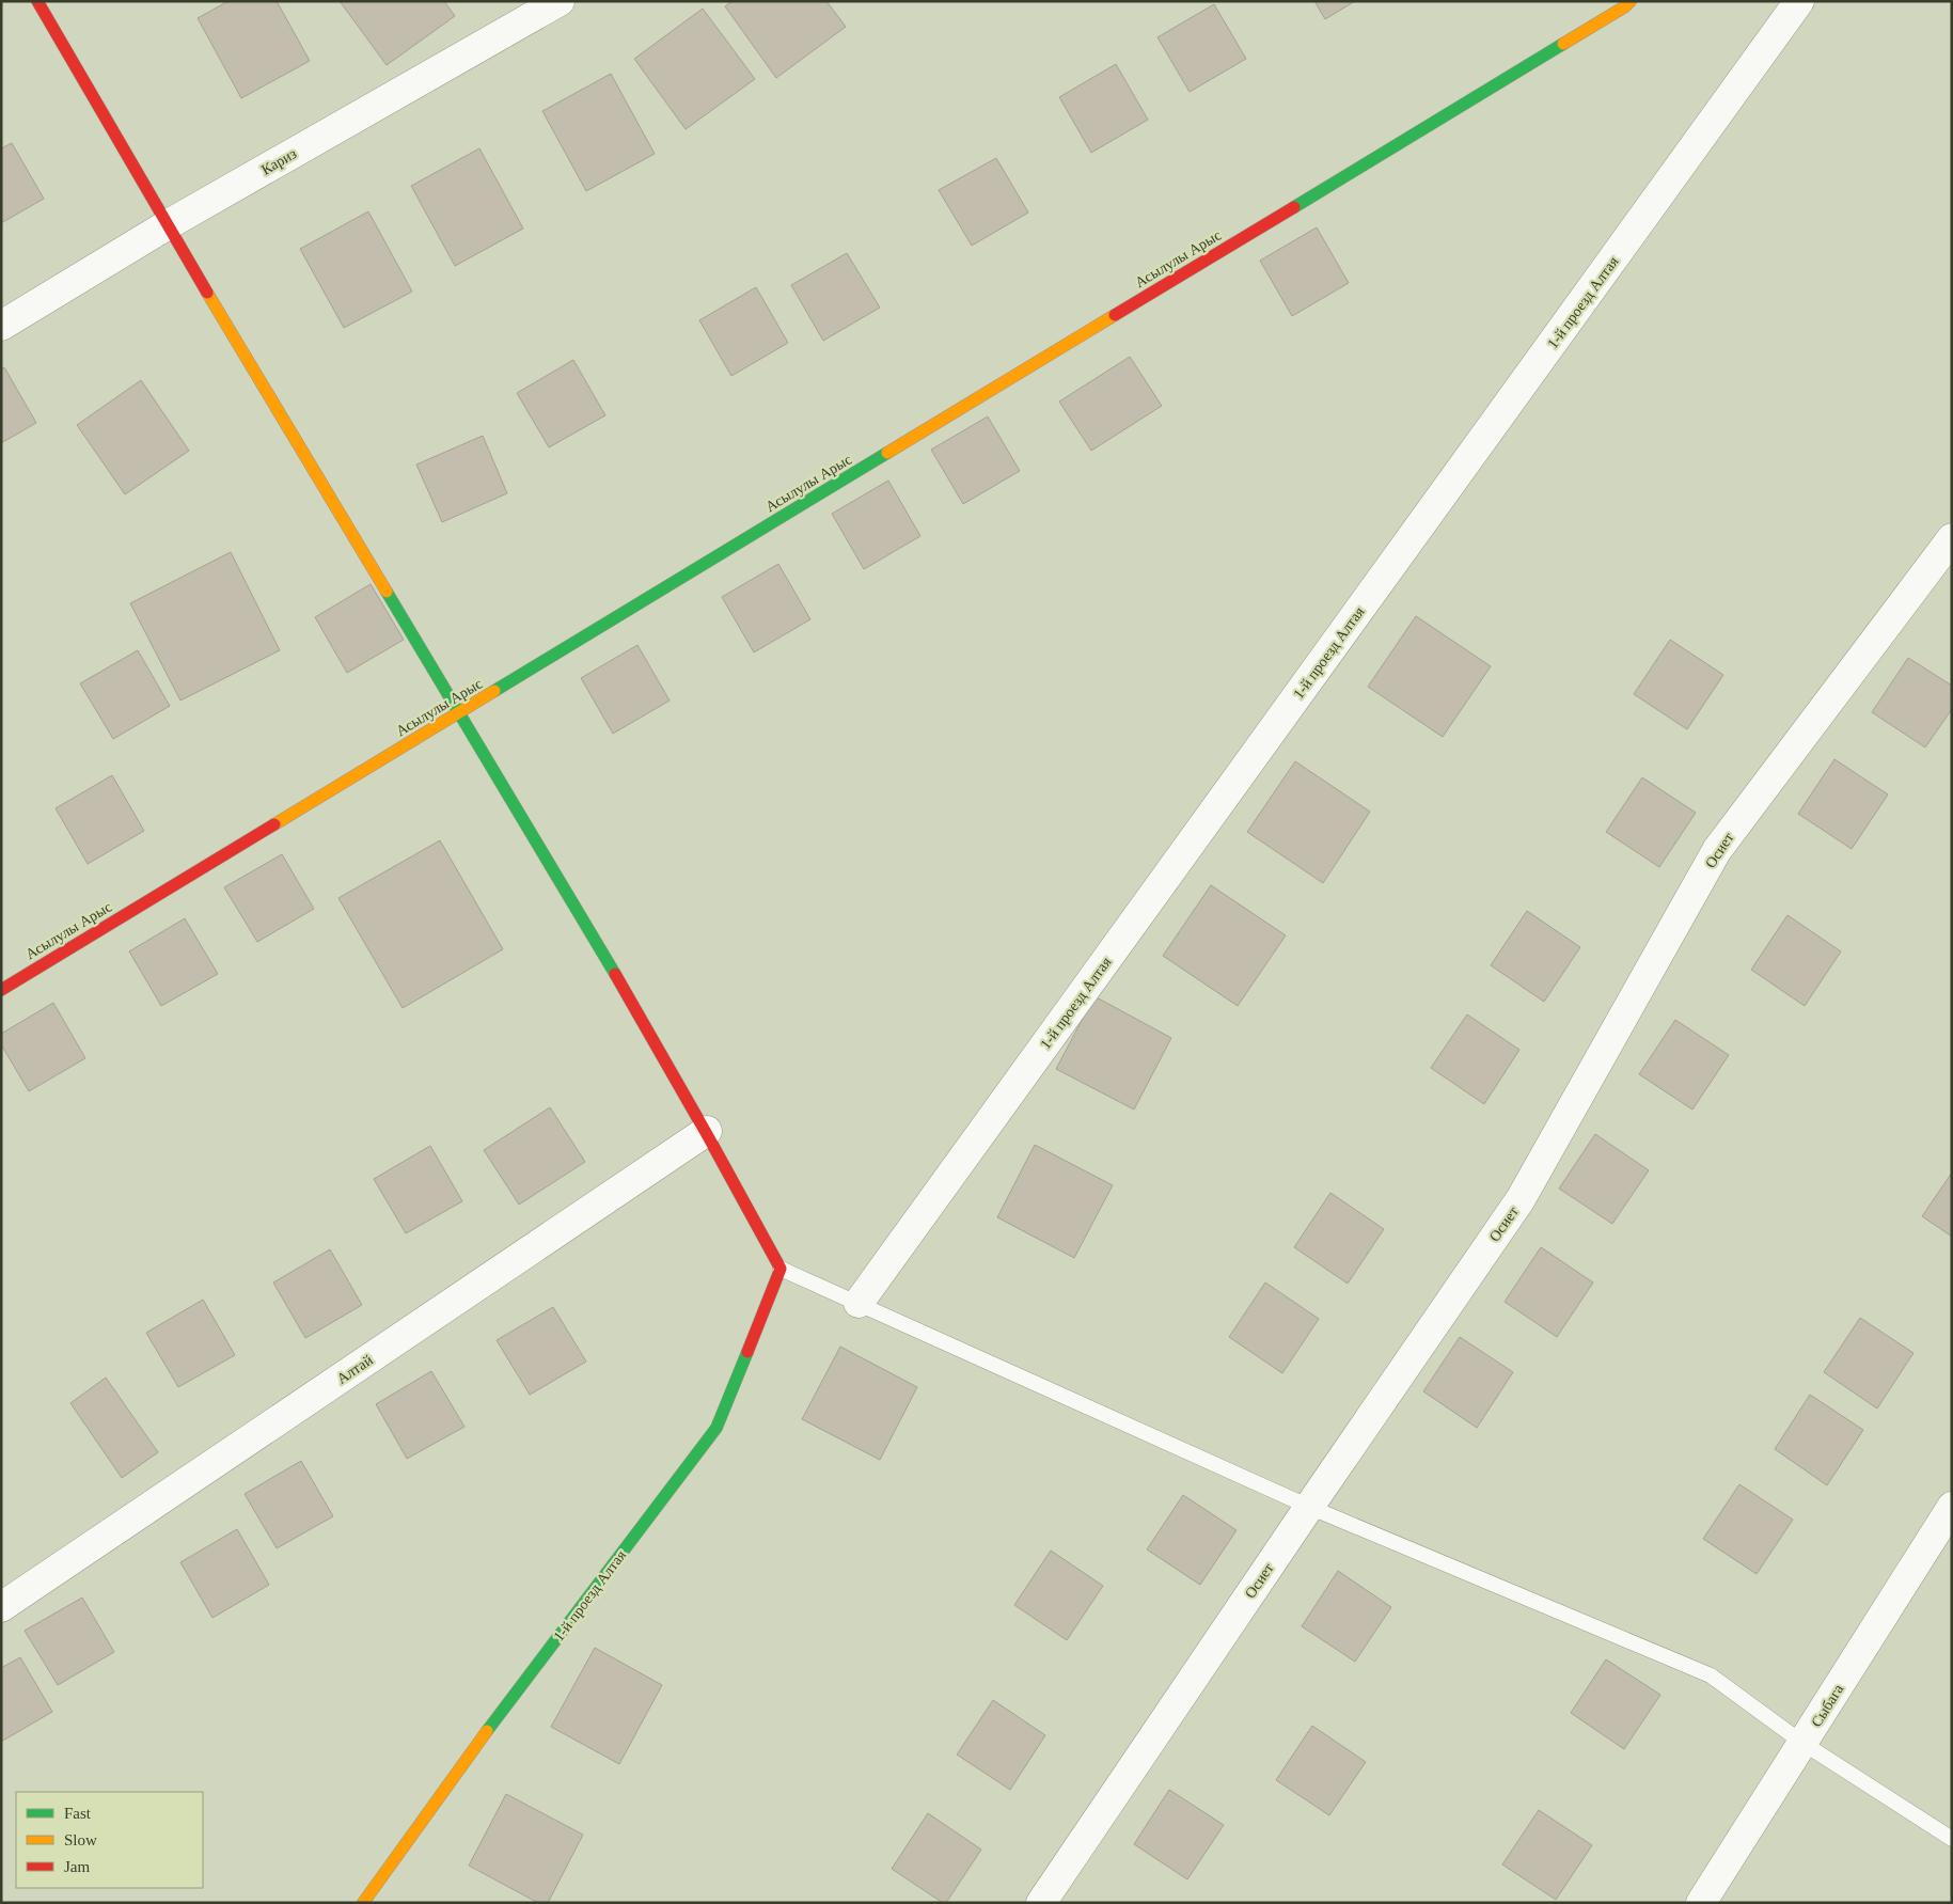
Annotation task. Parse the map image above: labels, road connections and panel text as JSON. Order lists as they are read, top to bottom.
{
  "streets": {
    "street": [
      "Кариз",
      "Асылулы Арыс",
      "1-й проезд Алтая",
      "Осиет",
      "Алтай",
      "Сыбага"
    ]
  },
  "legend": ["Fast", "Slow", "Jam"]
}
